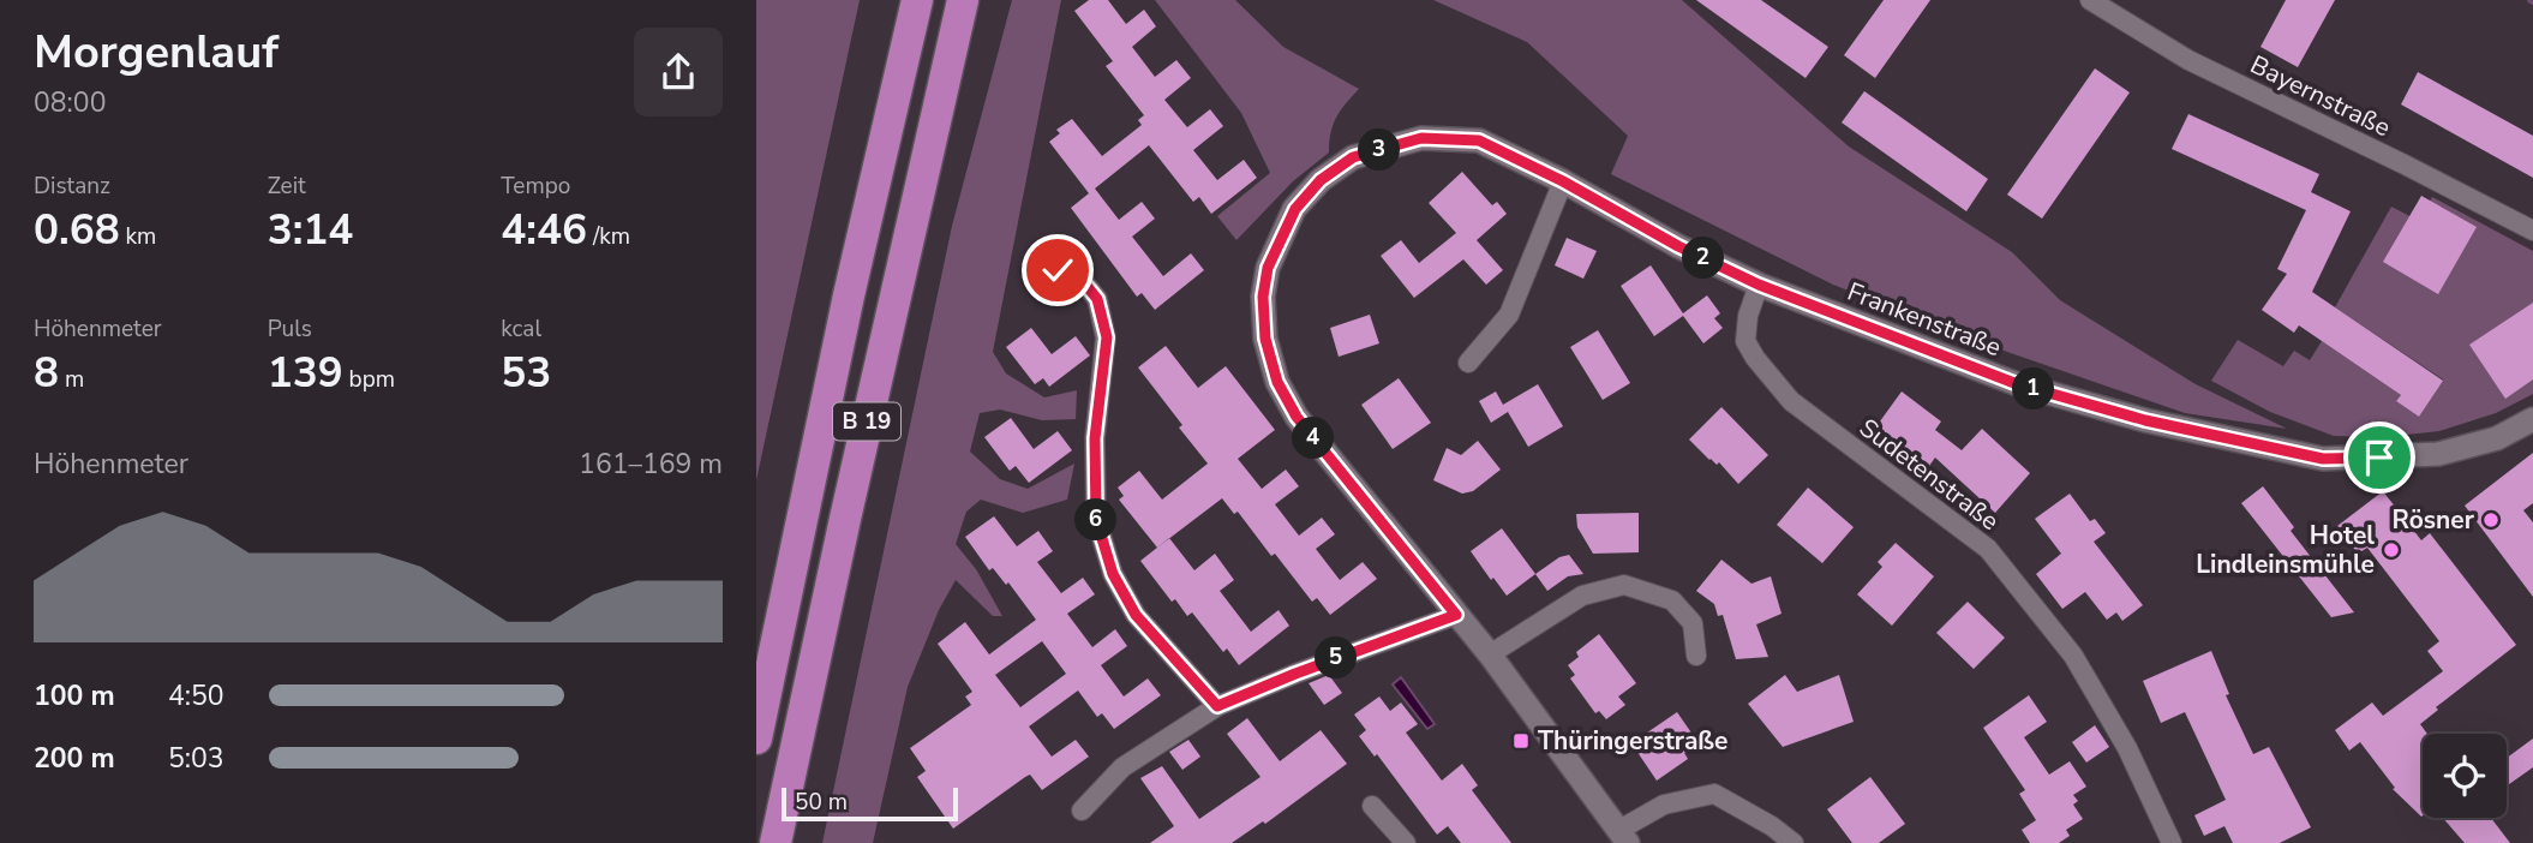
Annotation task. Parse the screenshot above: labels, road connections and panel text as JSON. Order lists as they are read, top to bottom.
{
  "streets": {
    "highway": ["B 19"],
    "street": ["Bayernstraße", "Frankenstraße", "Sudetenstraße"]
  },
  "crossings": [
    ["Frankenstraße", "Sudetenstraße"]
  ],
  "places": {
    "other": ["Rösner", "Hotel Lindleinsmühle"],
    "transit": ["Thüringerstraße"]
  },
  "scale_bar": "50 m",
  "page": {
    "heading": ["Morgenlauf", "08:00"],
    "pins": [
      "3",
      "2",
      "1",
      "4",
      "6",
      "5"
    ],
    "stats": [
      ["Distanz", "0.68 km"],
      ["Zeit", "3:14"],
      ["Tempo", "4:46 /km"],
      ["Höhenmeter", "8 m"],
      ["Puls", "139 bpm"],
      ["kcal", "53"]
    ],
    "chart": ["Höhenmeter", "161–169 m"],
    "list": [
      {
        "name": "100 m",
        "note": "4:50"
      },
      {
        "name": "200 m",
        "note": "5:03"
      }
    ],
    "scale": "50 m"
  }
}
